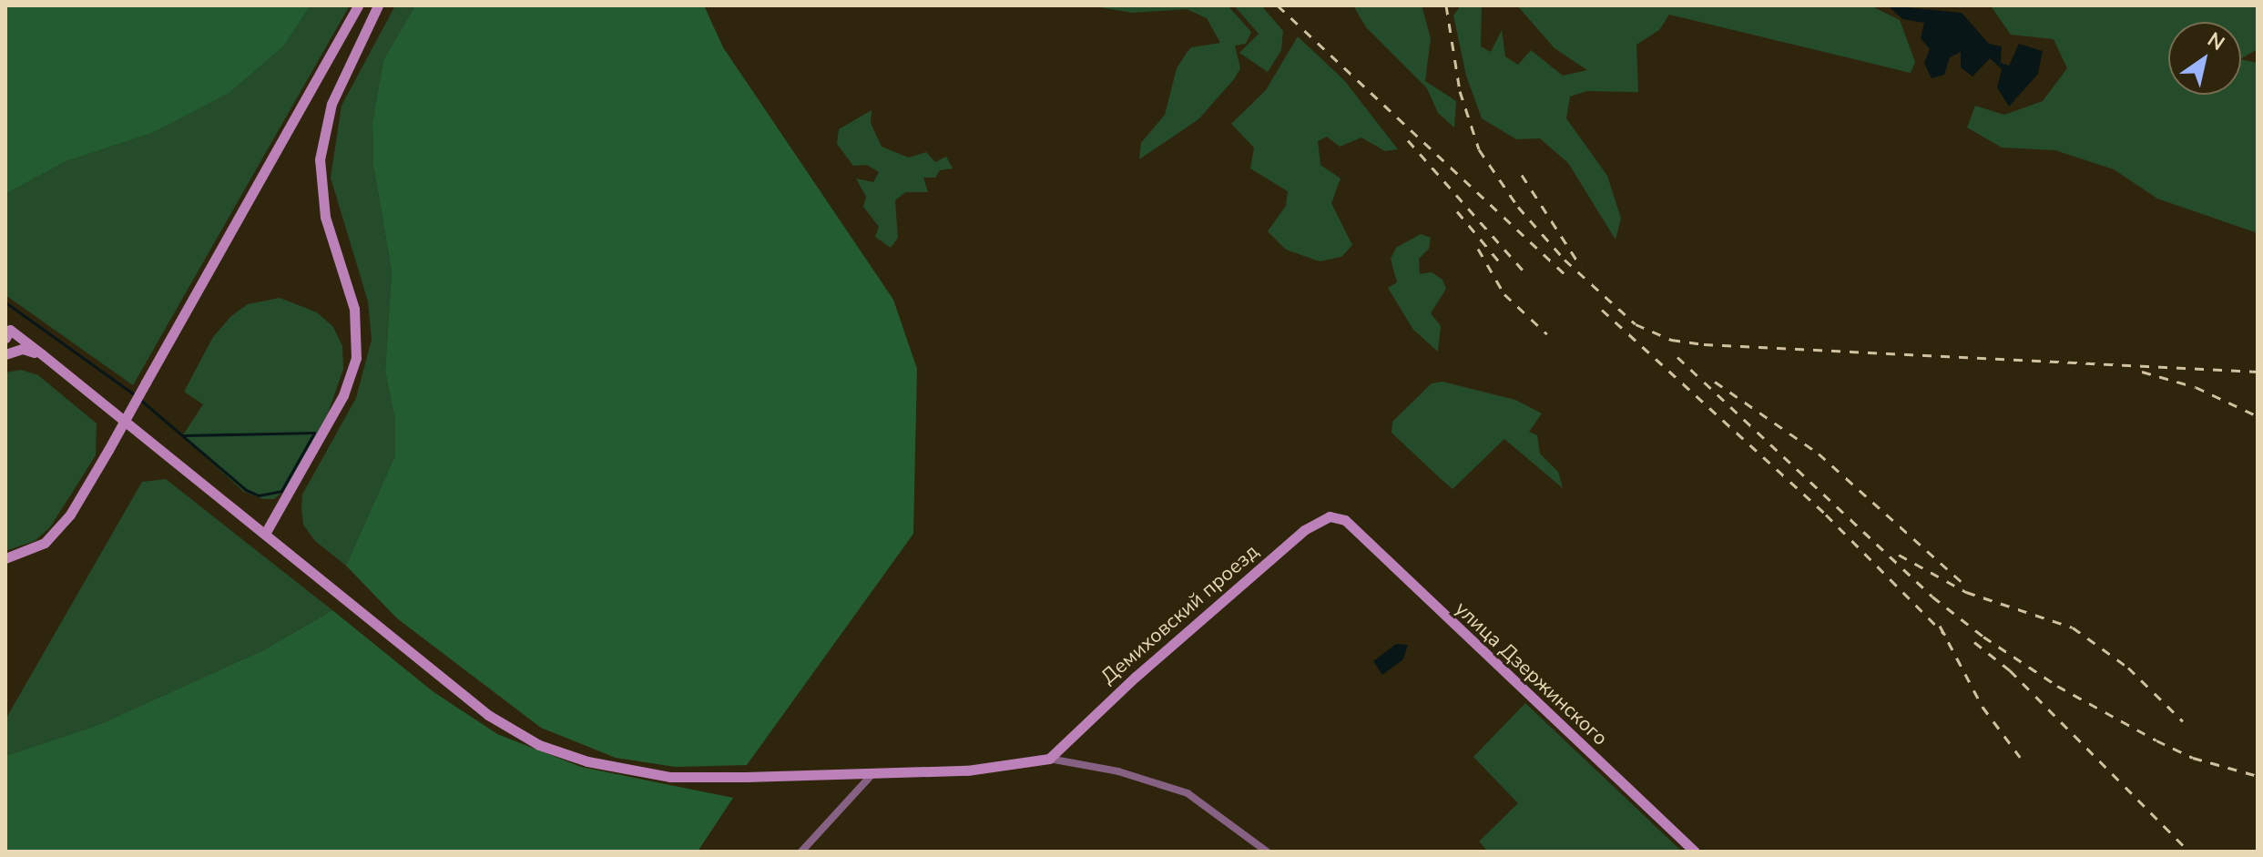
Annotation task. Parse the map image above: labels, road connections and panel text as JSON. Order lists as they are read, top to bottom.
{
  "streets": {
    "main road": ["Демиховский проезд", "улица Дзержинского"]
  },
  "crossings": [
    ["Демиховский проезд", "улица Дзержинского"]
  ],
  "north": "top right"
}
